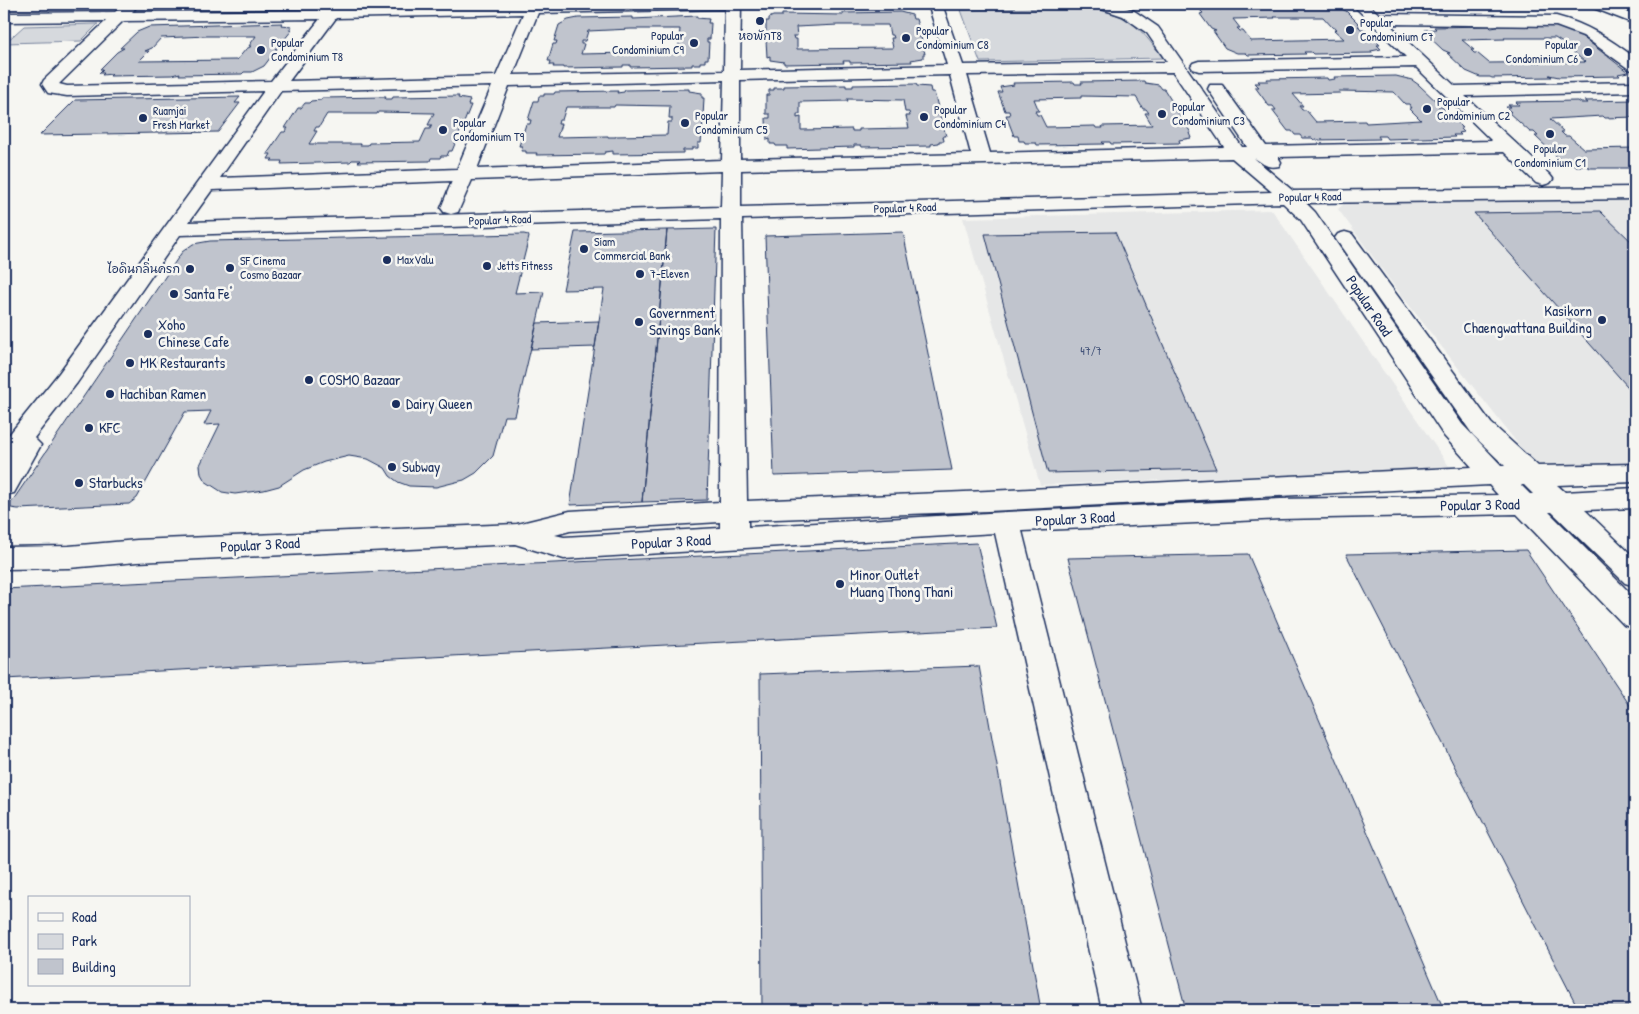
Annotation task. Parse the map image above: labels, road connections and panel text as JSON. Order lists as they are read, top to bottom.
{
  "streets": {
    "street": ["Popular 4 Road", "Popular Road", "Popular 3 Road"]
  },
  "crossings": [
    ["Popular 4 Road", "Popular Road"],
    ["Popular Road", "Popular 3 Road"]
  ],
  "places": [
    "หอพักT8",
    "Popular Condominium C7",
    "Popular Condominium C8",
    "Popular Condominium C9",
    "Popular Condominium T8",
    "Popular Condominium C6",
    "Popular Condominium C2",
    "Popular Condominium C3",
    "Popular Condominium C4",
    "Ruamjai Fresh Market",
    "Popular Condominium C5",
    "Popular Condominium T9",
    "Popular Condominium C1",
    "Siam Commercial Bank",
    "MaxValu",
    "Jetts Fitness",
    "SF Cinema Cosmo Bazaar",
    "ไอดินกลิ่นครก",
    "7-Eleven",
    "Santa Fe'",
    "Kasikorn Chaengwattana Building",
    "Government Savings Bank",
    "Xoho Chinese Cafe",
    "MK Restaurants",
    "COSMO Bazaar",
    "Hachiban Ramen",
    "Dairy Queen",
    "KFC",
    "Subway",
    "Starbucks",
    "Minor Outlet Muang Thong Thani"
  ],
  "house_numbers": ["47/7"],
  "legend": ["Road", "Park", "Building"]
}
